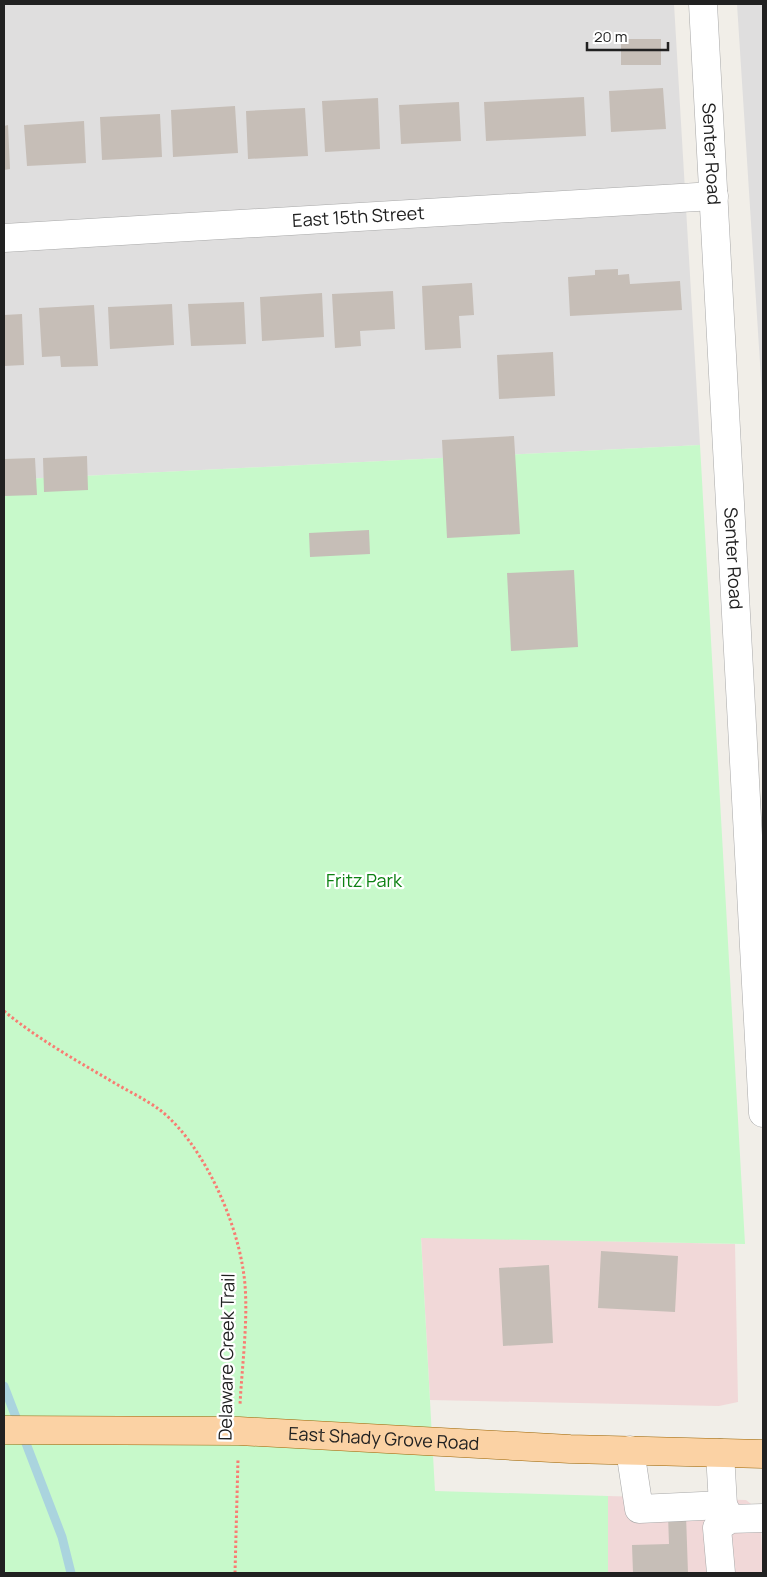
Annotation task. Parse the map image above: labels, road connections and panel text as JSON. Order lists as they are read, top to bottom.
{
  "streets": {
    "main road": ["East Shady Grove Road"],
    "street": ["Senter Road", "East 15th Street"],
    "path": ["Delaware Creek Trail"]
  },
  "crossings": [
    ["Senter Road", "East 15th Street"],
    ["Delaware Creek Trail", "East Shady Grove Road"]
  ],
  "parks": ["Fritz Park"],
  "scale_bar": "20 m"
}
